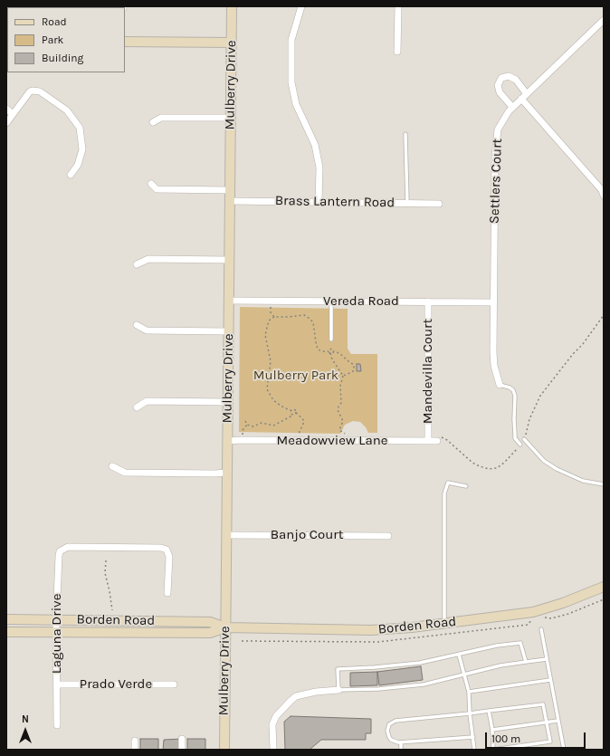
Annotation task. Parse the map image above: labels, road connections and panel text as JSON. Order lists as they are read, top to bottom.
{
  "streets": {
    "main road": ["Mulberry Drive", "Borden Road"],
    "street": [
      "Settlers Court",
      "Brass Lantern Road",
      "Vereda Road",
      "Mandevilla Court",
      "Meadowview Lane",
      "Banjo Court",
      "Laguna Drive",
      "Prado Verde"
    ]
  },
  "crossings": [
    ["Mulberry Drive", "Brass Lantern Road"],
    ["Mulberry Drive", "Vereda Road"],
    ["Mulberry Drive", "Meadowview Lane"],
    ["Mulberry Drive", "Banjo Court"],
    ["Mulberry Drive", "Borden Road"],
    ["Settlers Court", "Vereda Road"],
    ["Vereda Road", "Mandevilla Court"],
    ["Mandevilla Court", "Meadowview Lane"],
    ["Borden Road", "Laguna Drive"],
    ["Laguna Drive", "Prado Verde"]
  ],
  "parks": ["Mulberry Park"],
  "legend": ["Road", "Park", "Building"],
  "scale_bar": "100 m",
  "north": "top"
}
